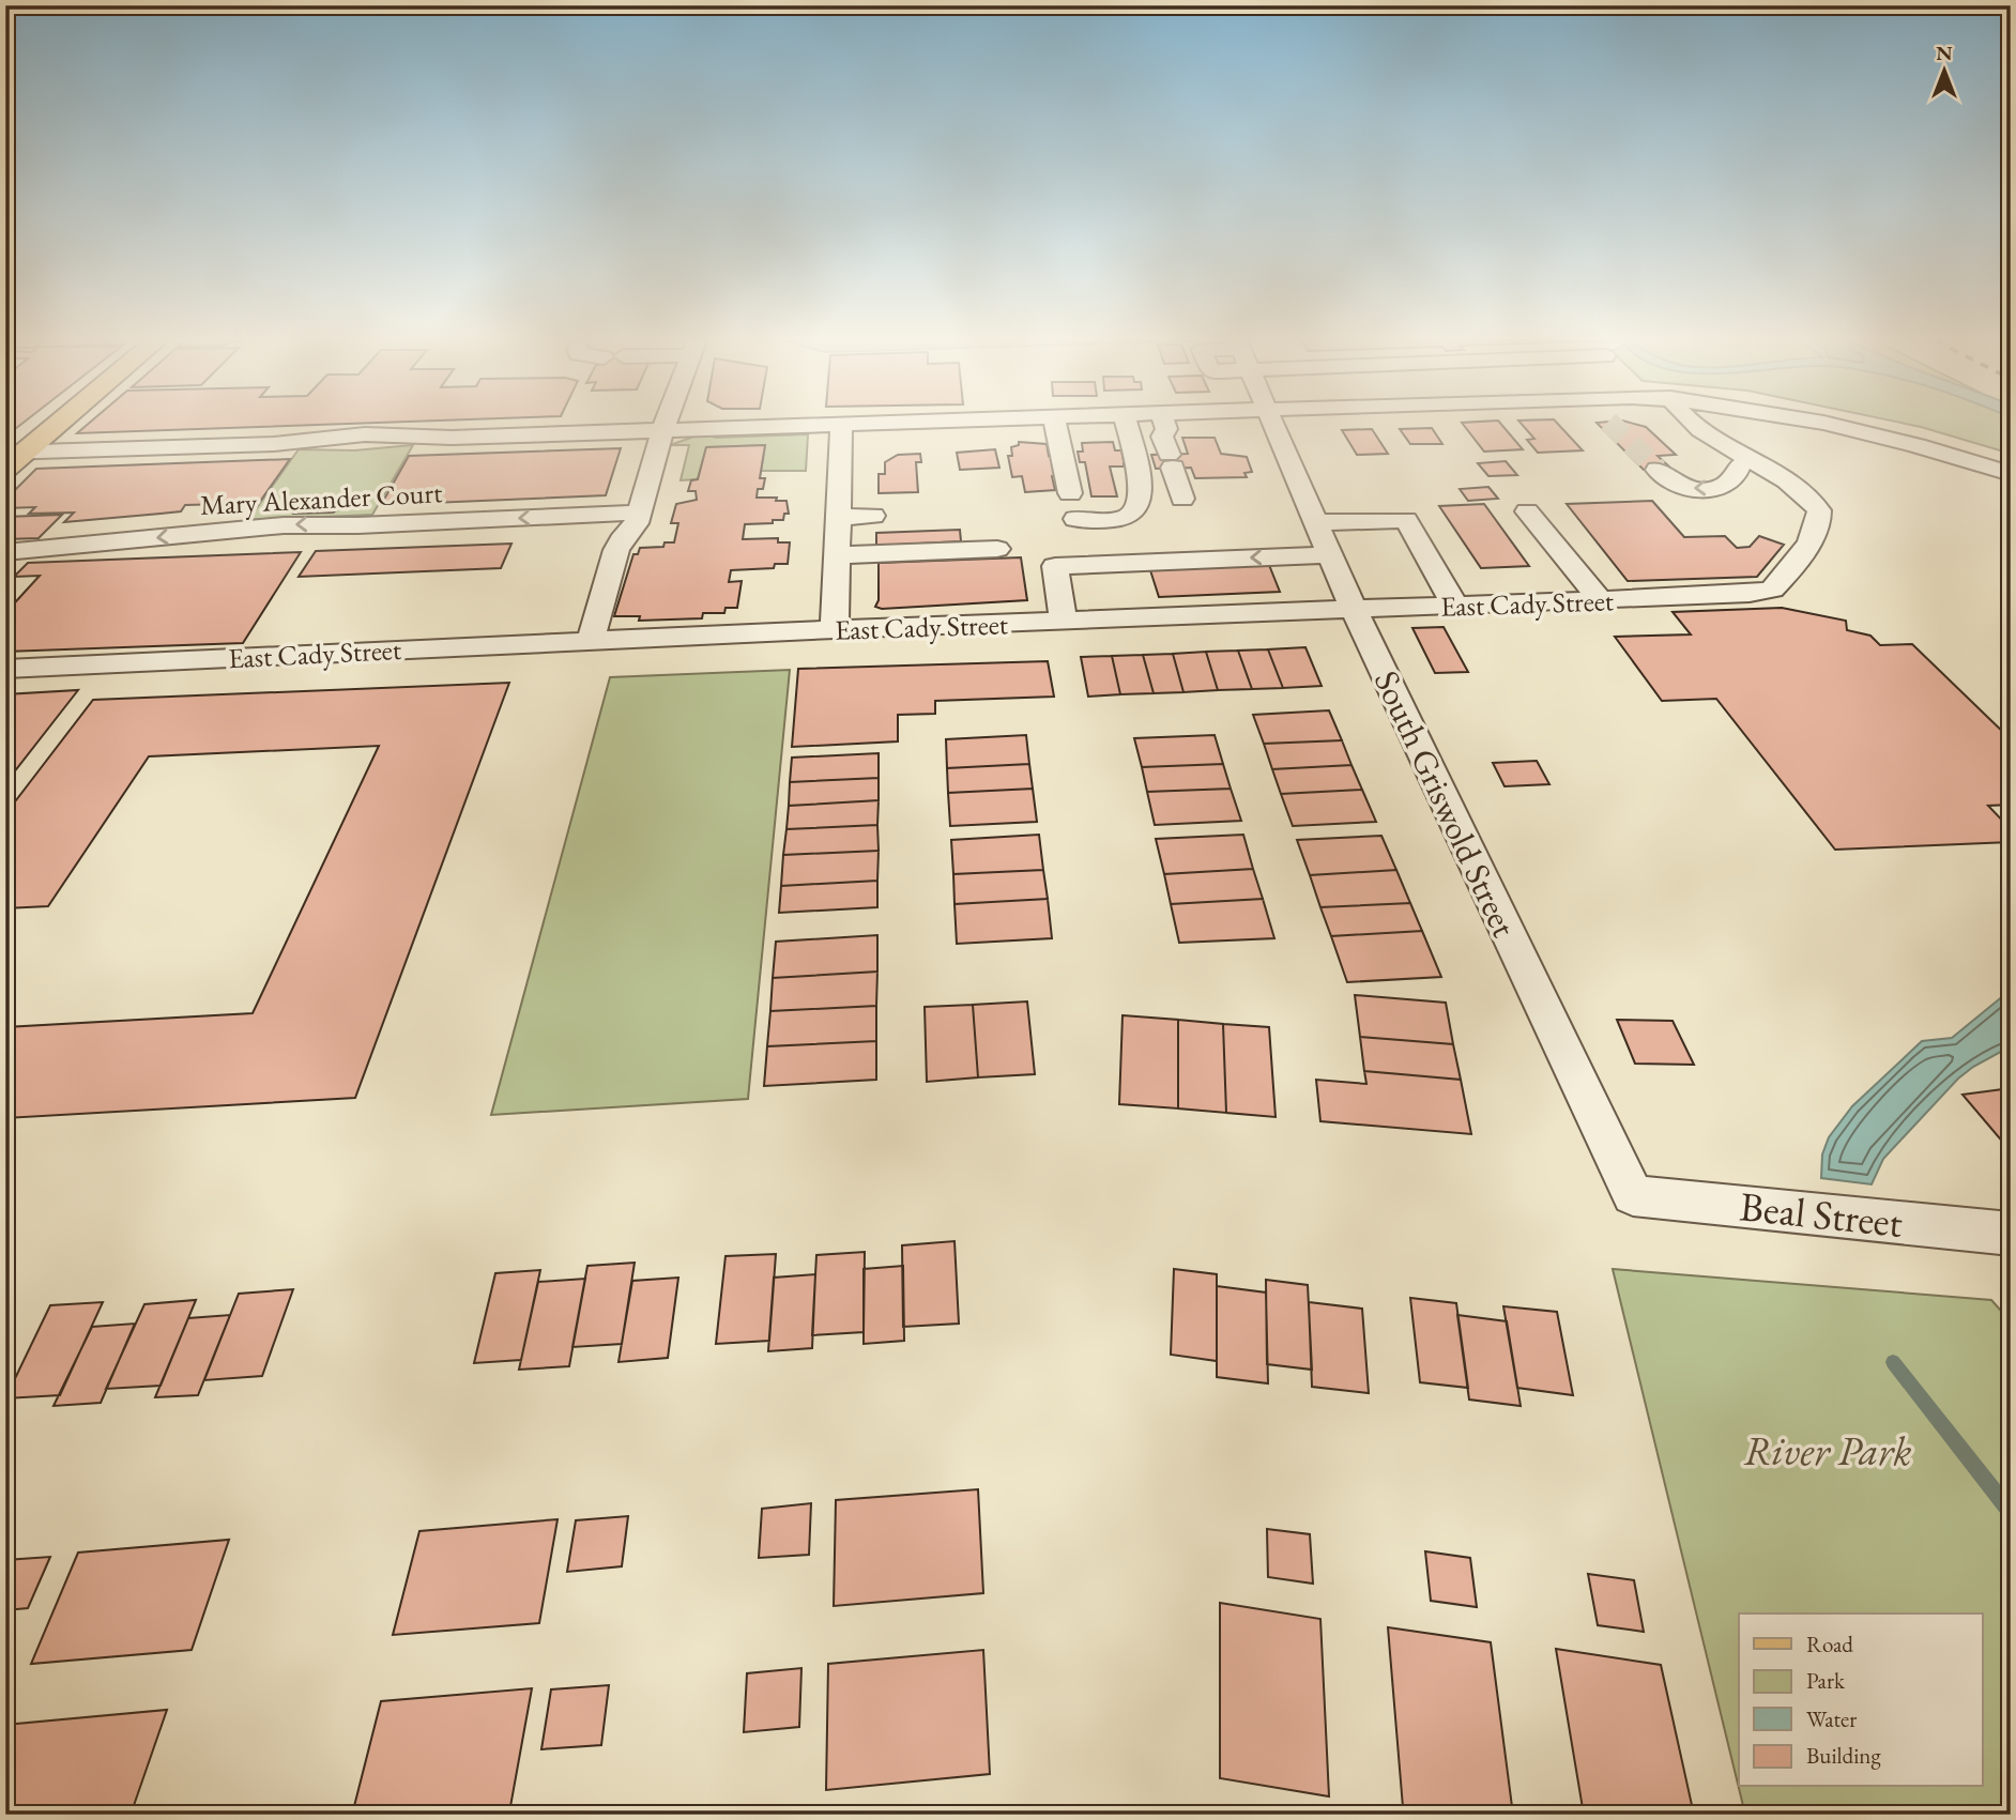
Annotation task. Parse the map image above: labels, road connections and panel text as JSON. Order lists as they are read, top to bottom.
{
  "streets": {
    "street": [
      "Mary Alexander Court",
      "East Cady Street",
      "South Griswold Street",
      "Beal Street"
    ]
  },
  "crossings": [
    ["East Cady Street", "South Griswold Street"],
    ["South Griswold Street", "Beal Street"]
  ],
  "parks": ["River Park"],
  "legend": [
    "Road",
    "Park",
    "Water",
    "Building"
  ],
  "north": "top"
}
